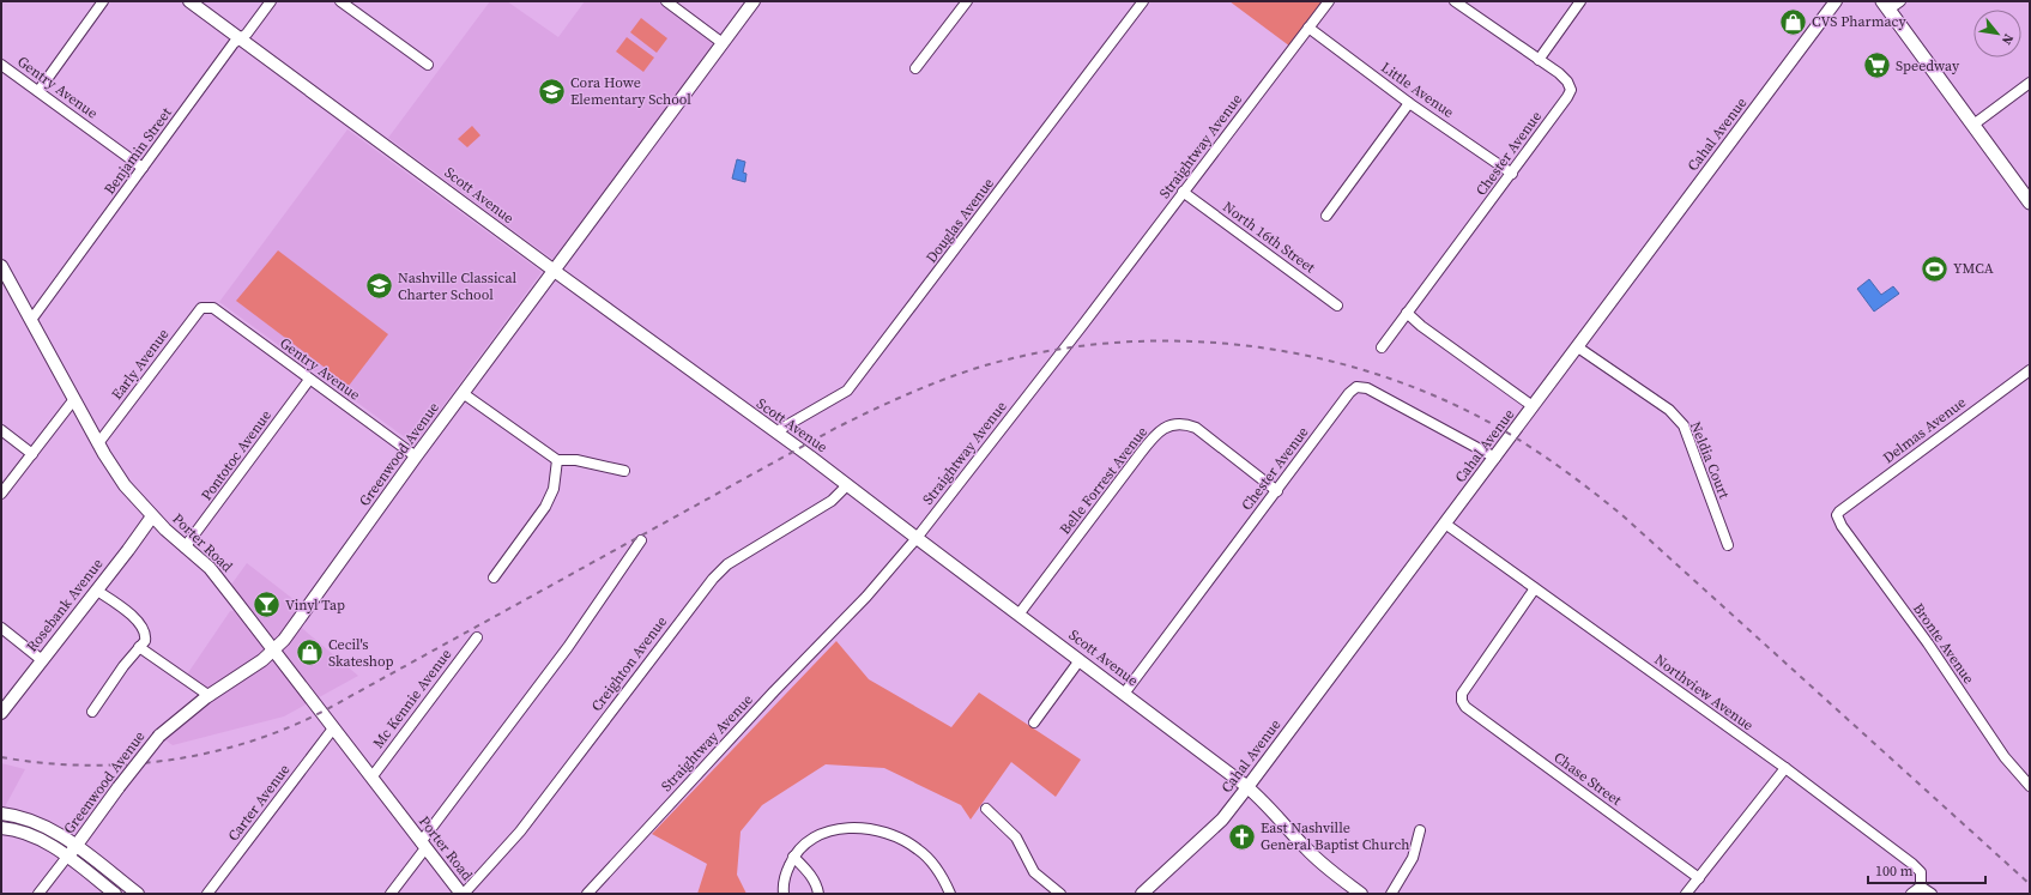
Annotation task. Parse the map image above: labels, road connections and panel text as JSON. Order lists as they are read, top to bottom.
{
  "streets": {
    "street": [
      "Gentry Avenue",
      "Little Avenue",
      "Cahal Avenue",
      "Straightway Avenue",
      "Benjamin Street",
      "Chester Avenue",
      "Scott Avenue",
      "Douglas Avenue",
      "North 16th Street",
      "Early Avenue",
      "Delmas Avenue",
      "Greenwood Avenue",
      "Pontotoc Avenue",
      "Neldia Court",
      "Belle Forrest Avenue",
      "Porter Road",
      "Rosebank Avenue",
      "Bronte Avenue",
      "Creighton Avenue",
      "Northview Avenue",
      "Mc Kennie Avenue",
      "Chase Street",
      "Carter Avenue"
    ]
  },
  "crossings": [
    ["Gentry Avenue", "Benjamin Street"],
    ["Gentry Avenue", "Early Avenue"],
    ["Gentry Avenue", "Greenwood Avenue"],
    ["Gentry Avenue", "Pontotoc Avenue"],
    ["Little Avenue", "Straightway Avenue"],
    ["Little Avenue", "Chester Avenue"],
    ["Cahal Avenue", "Chester Avenue"],
    ["Cahal Avenue", "Scott Avenue"],
    ["Cahal Avenue", "Neldia Court"],
    ["Cahal Avenue", "Northview Avenue"],
    ["Straightway Avenue", "Scott Avenue"],
    ["Straightway Avenue", "North 16th Street"],
    ["Benjamin Street", "Scott Avenue"],
    ["Benjamin Street", "Porter Road"],
    ["Chester Avenue", "Scott Avenue"],
    ["Chester Avenue", "Belle Forrest Avenue"],
    ["Scott Avenue", "Douglas Avenue"],
    ["Scott Avenue", "Greenwood Avenue"],
    ["Scott Avenue", "Belle Forrest Avenue"],
    ["Scott Avenue", "Creighton Avenue"],
    ["Early Avenue", "Porter Road"],
    ["Delmas Avenue", "Bronte Avenue"],
    ["Greenwood Avenue", "Porter Road"],
    ["Pontotoc Avenue", "Porter Road"],
    ["Porter Road", "Rosebank Avenue"],
    ["Porter Road", "Creighton Avenue"],
    ["Porter Road", "Mc Kennie Avenue"],
    ["Porter Road", "Carter Avenue"],
    ["Northview Avenue", "Chase Street"]
  ],
  "places": {
    "shop": ["CVS Pharmacy", "Cecil's Skateshop"],
    "supermarket": ["Speedway"],
    "school or university": ["Cora Howe Elementary School", "Nashville Classical Charter School"],
    "sports": ["YMCA"],
    "bar": ["Vinyl Tap"],
    "church": ["East Nashville General Baptist Church"]
  },
  "scale_bar": "100 m",
  "north": "bottom right"
}
